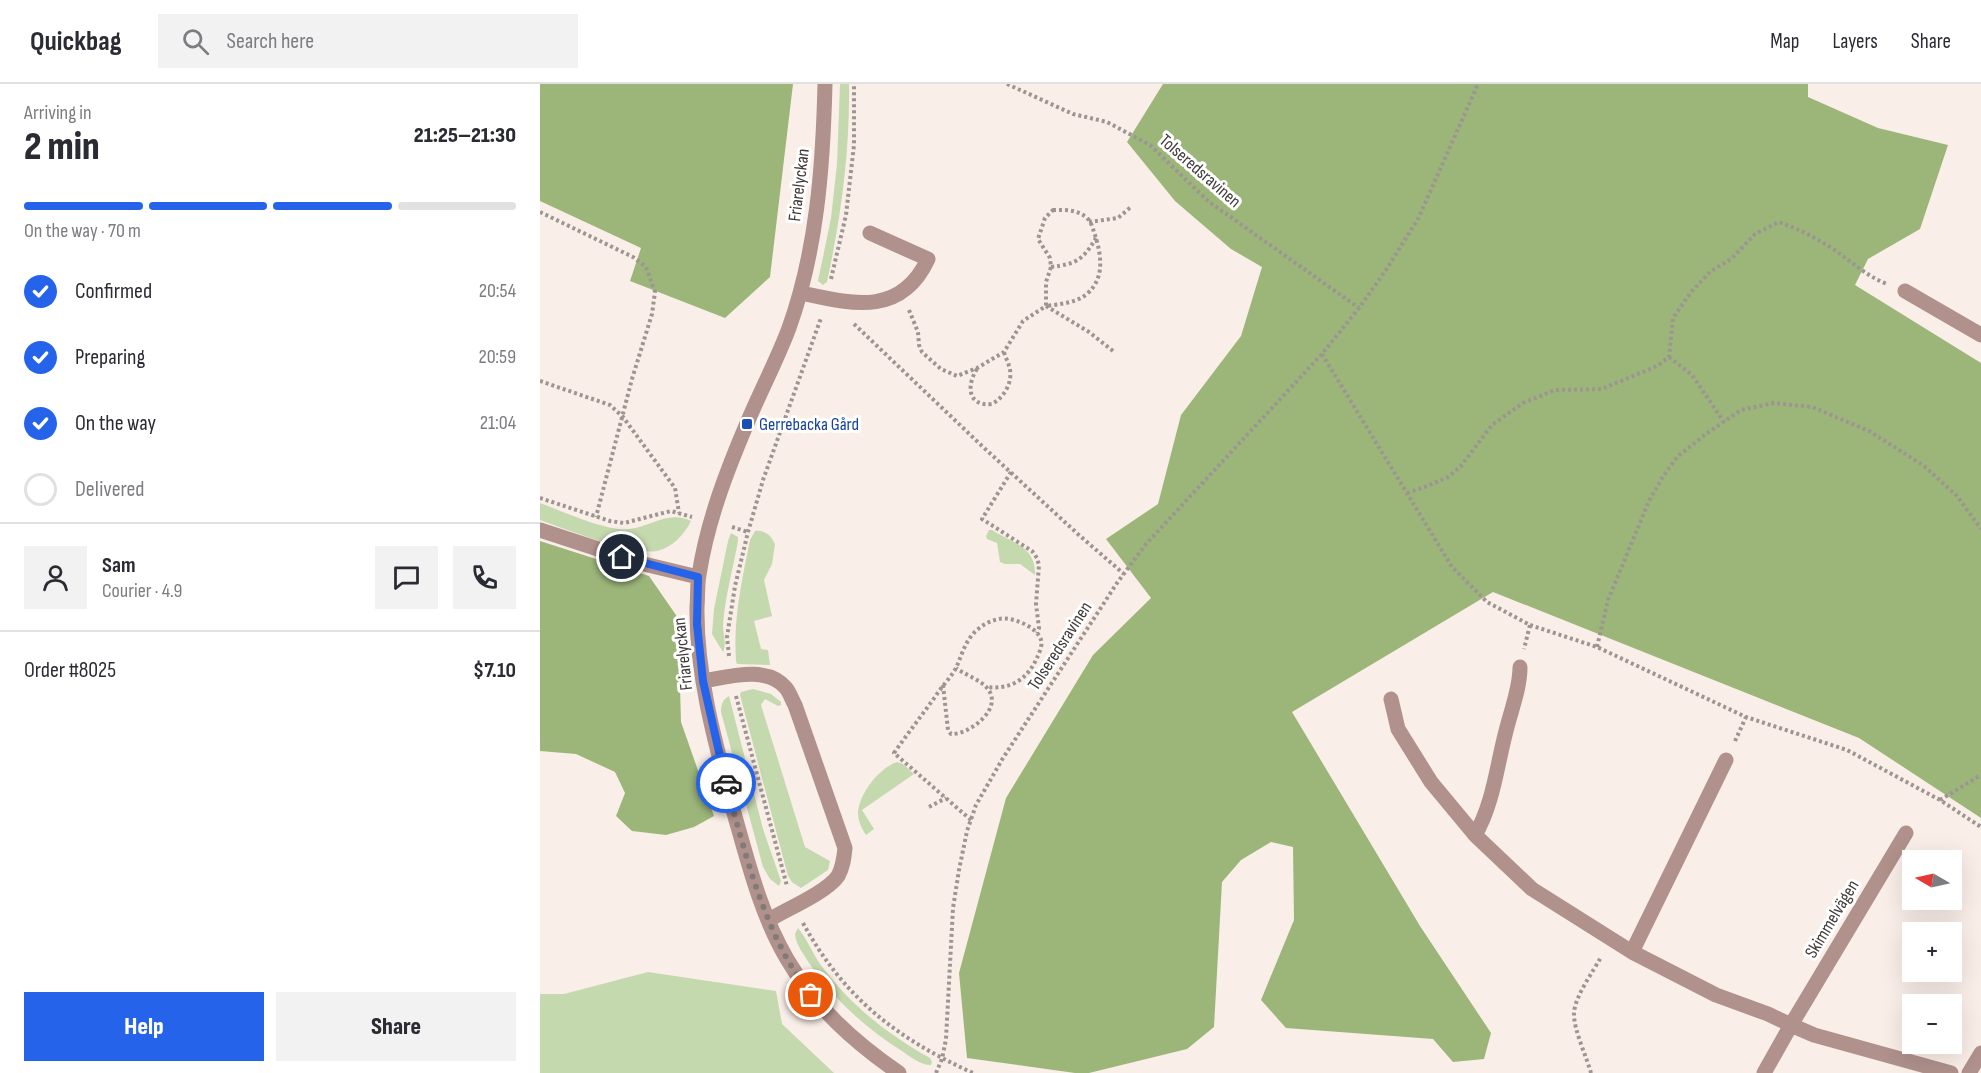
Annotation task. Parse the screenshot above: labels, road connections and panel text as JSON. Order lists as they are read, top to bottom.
{
  "streets": {
    "street": ["Friarelyckan", "Skimmelvägen"],
    "path": ["Tolseredsravinen"]
  },
  "places": {
    "transit": ["Gerrebacka Gård"]
  },
  "north": "left",
  "page": {
    "header": "Quickbag",
    "search": "Search here",
    "nav": ["Map", "Layers", "Share"],
    "heading": ["2 min", "Arriving in", "21:25–21:30"],
    "panel": [
      "Sam",
      "Courier · 4.9",
      "Order #8025",
      "$7.10"
    ],
    "bar": "On the way · 70 m",
    "list": [
      ["Confirmed", "20:54"],
      ["Preparing", "20:59"],
      ["On the way", "21:04"],
      "Delivered"
    ],
    "map_buttons": ["+", "−"],
    "buttons": ["Help", "Share"]
  }
}
